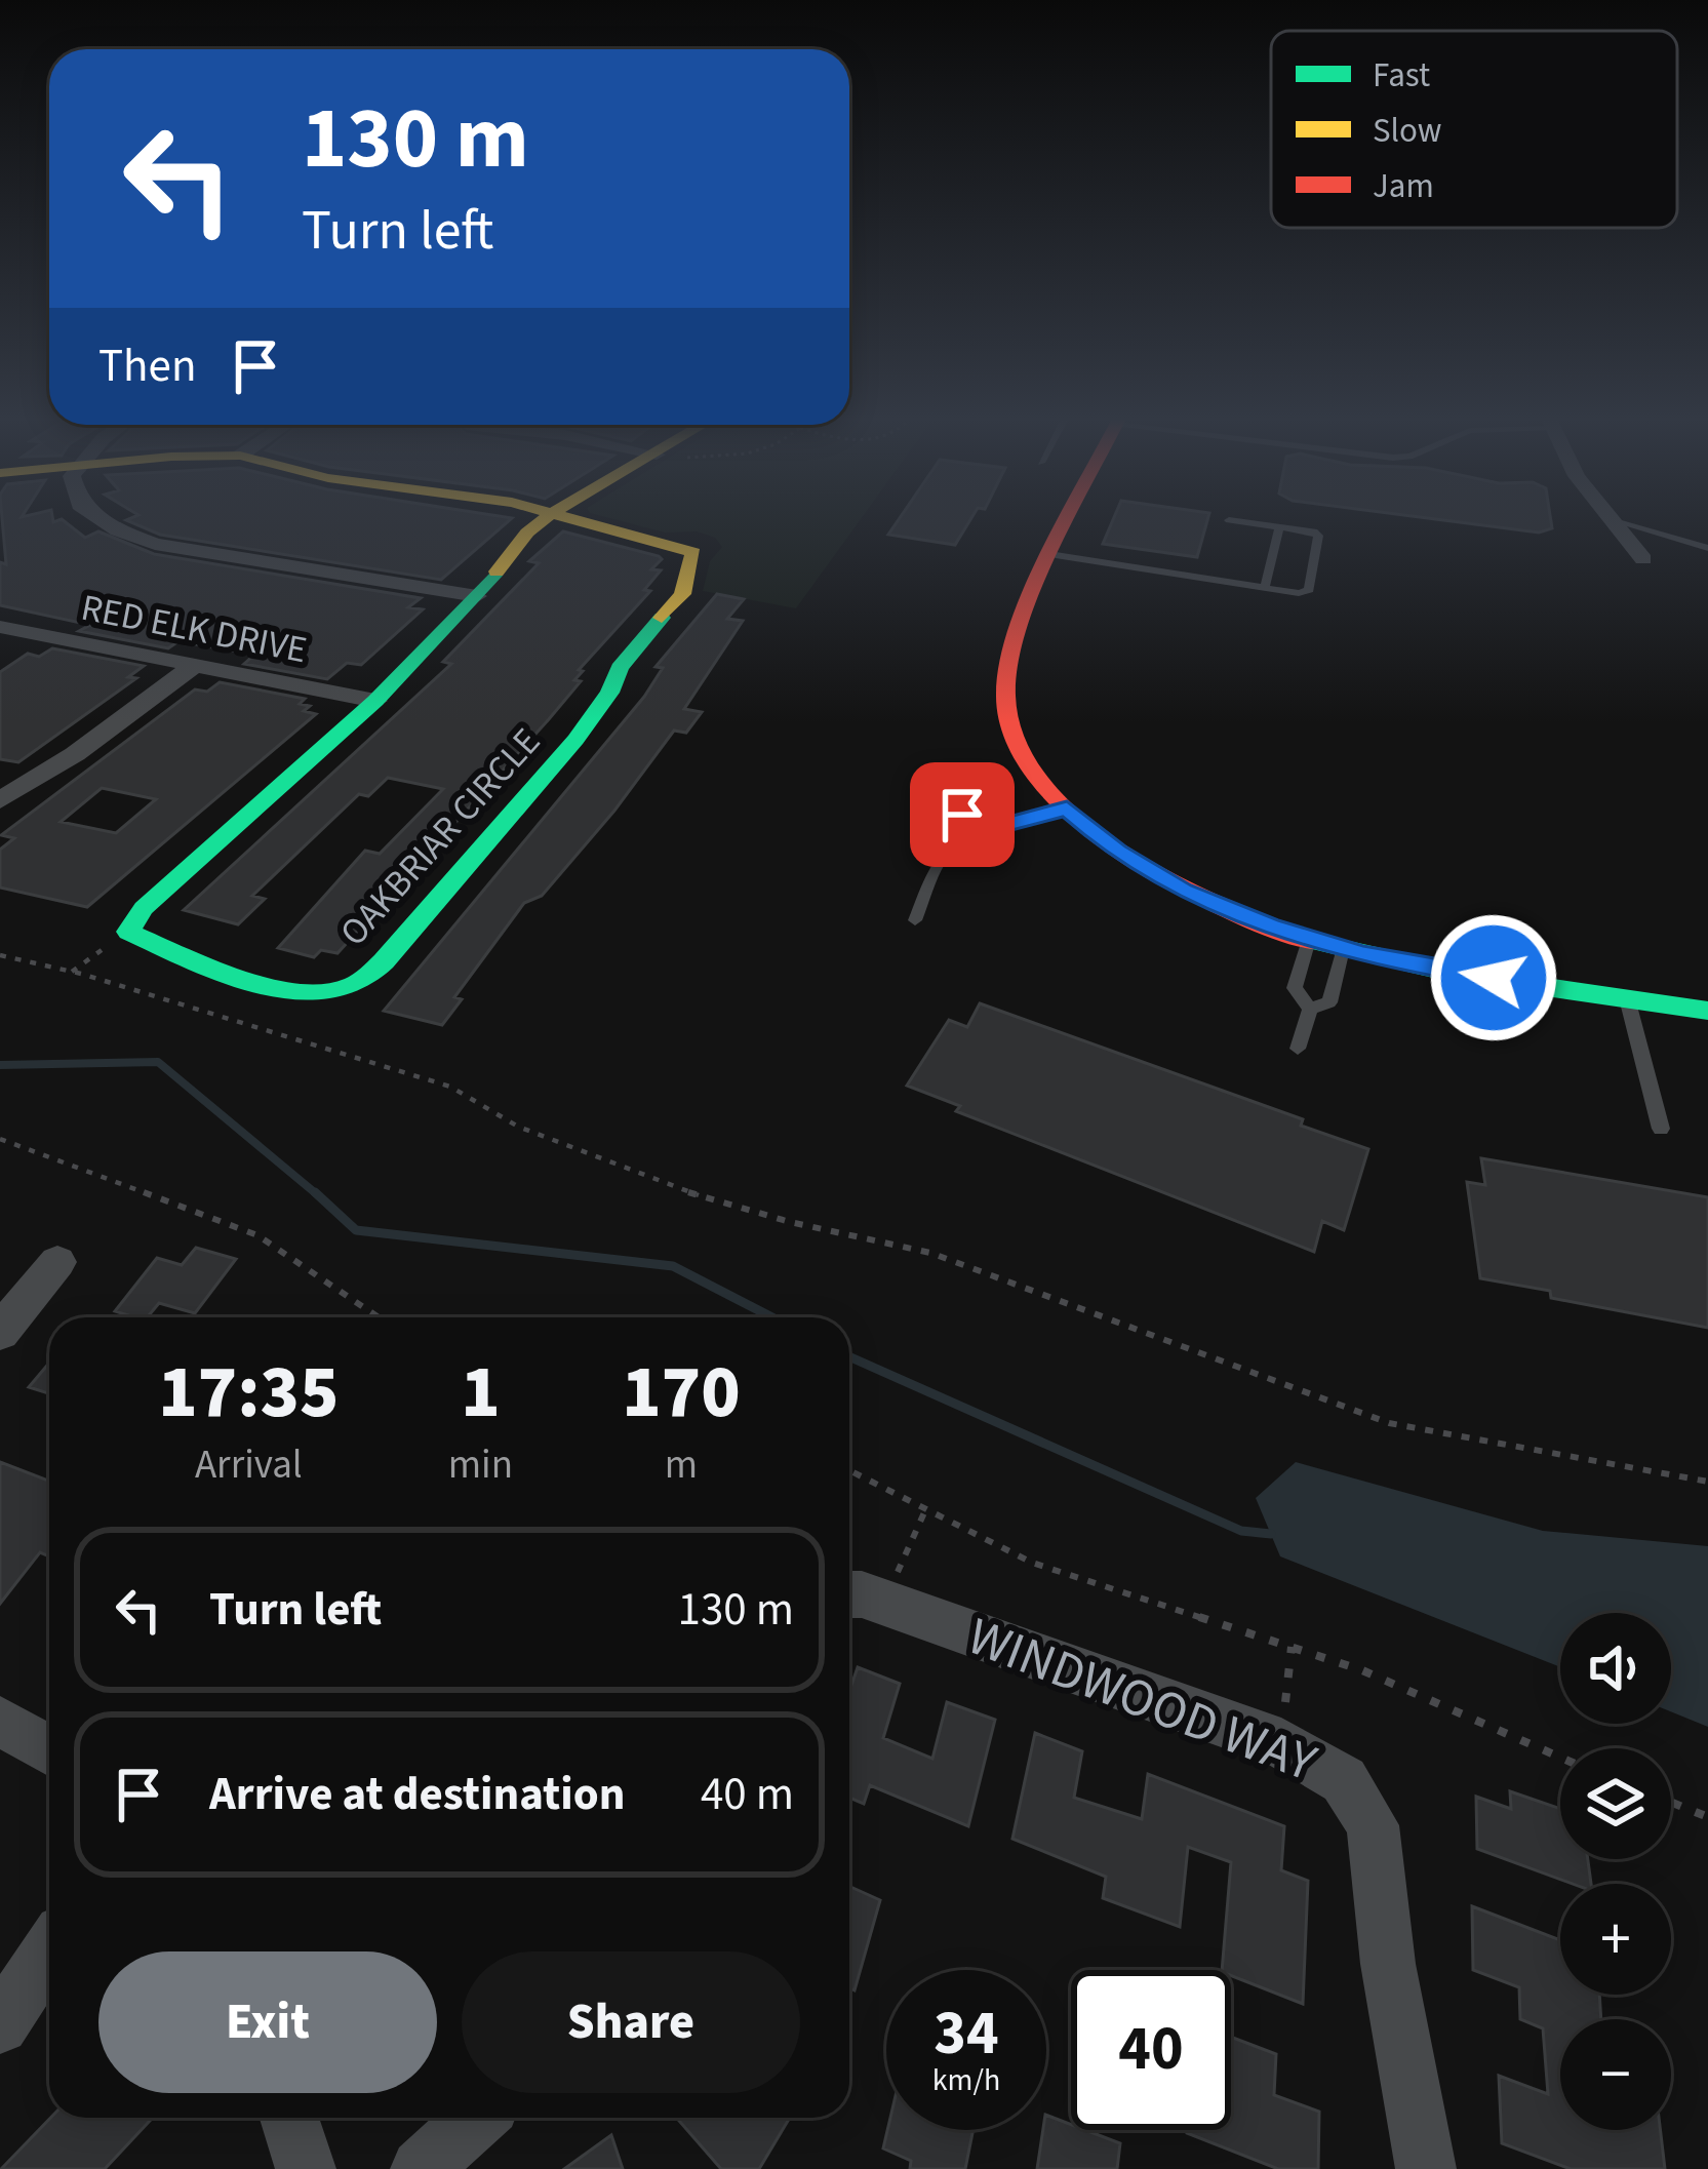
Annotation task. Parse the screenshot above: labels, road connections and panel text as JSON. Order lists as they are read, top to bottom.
{
  "streets": {
    "street": ["RED ELK DRIVE", "OAKBRIAR CIRCLE", "WINDWOOD WAY"]
  },
  "legend": ["Fast", "Slow", "Jam"],
  "page": {
    "turn": ["130 m", "Turn left"],
    "then": "Then",
    "eta": [
      "17:35",
      "Arrival",
      "1",
      "min",
      "170",
      "m"
    ],
    "list": [
      {
        "name": "Turn left",
        "value": "130 m"
      },
      {
        "name": "Arrive at destination",
        "value": "40 m"
      }
    ],
    "map_buttons": ["+", "−"],
    "buttons": ["Exit", "Share"],
    "speed": "34 km/h",
    "limit": "40"
  }
}
